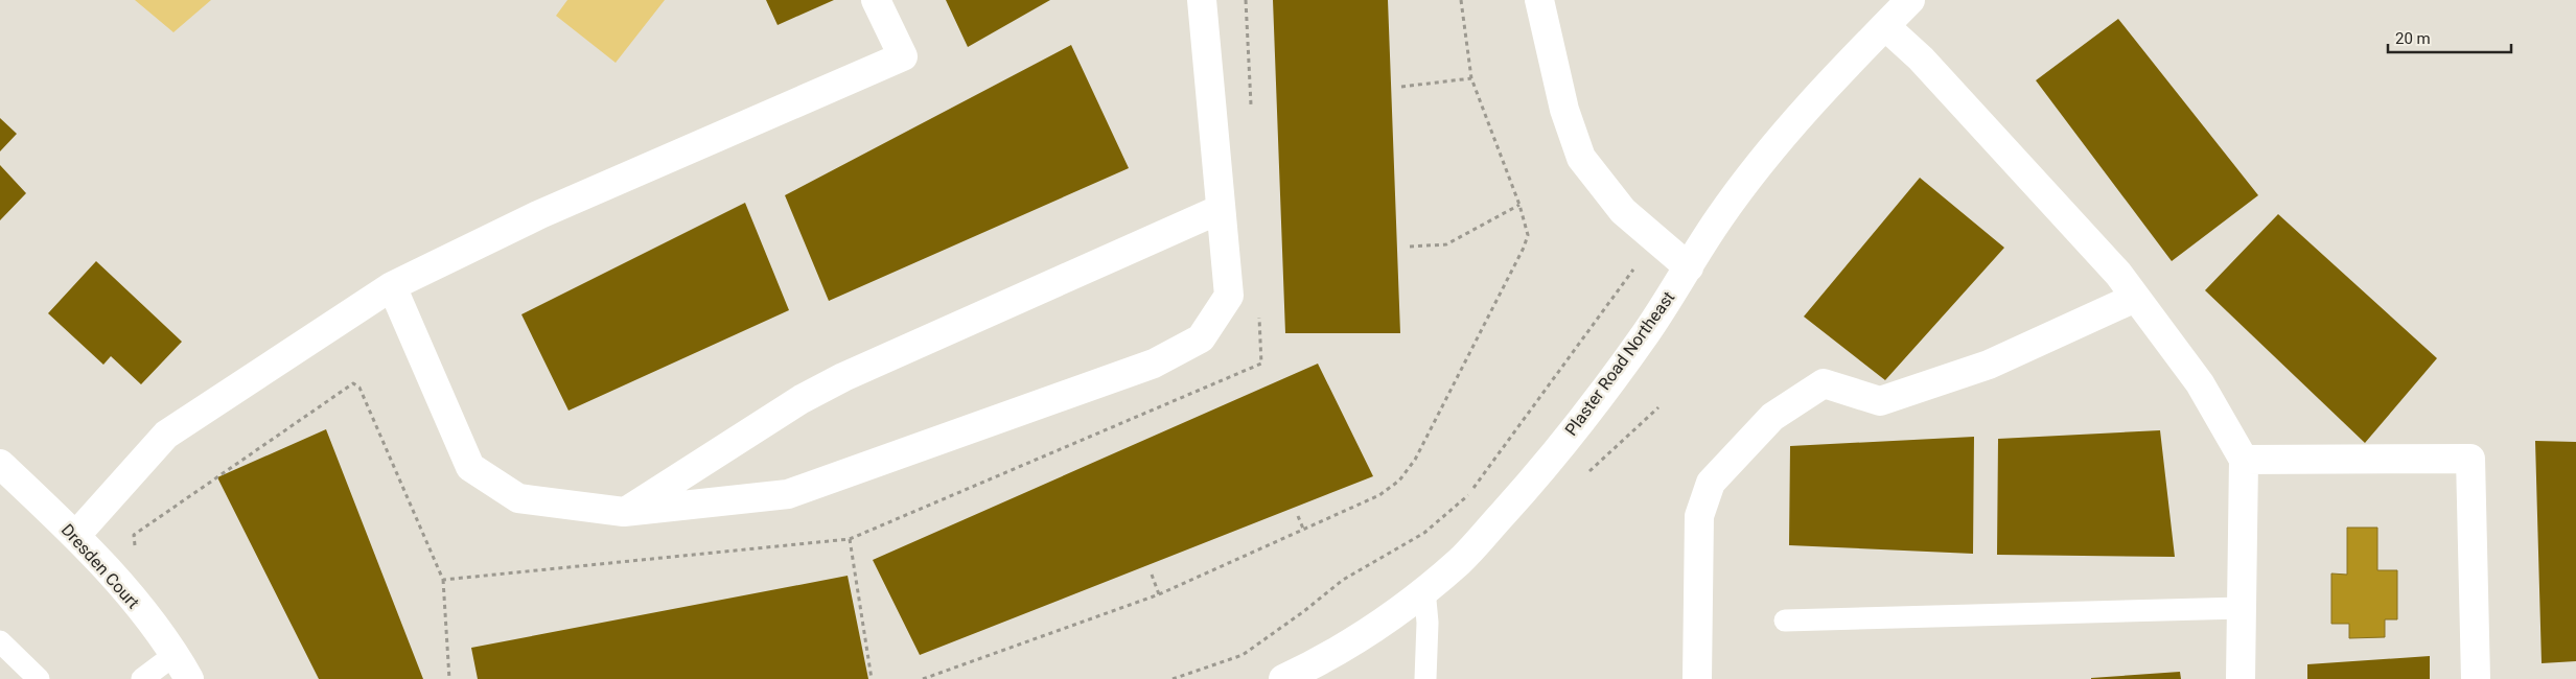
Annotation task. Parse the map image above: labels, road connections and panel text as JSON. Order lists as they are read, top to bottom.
{
  "streets": {
    "street": ["Plaster Road Northeast", "Dresden Court"]
  },
  "scale_bar": "20 m"
}
